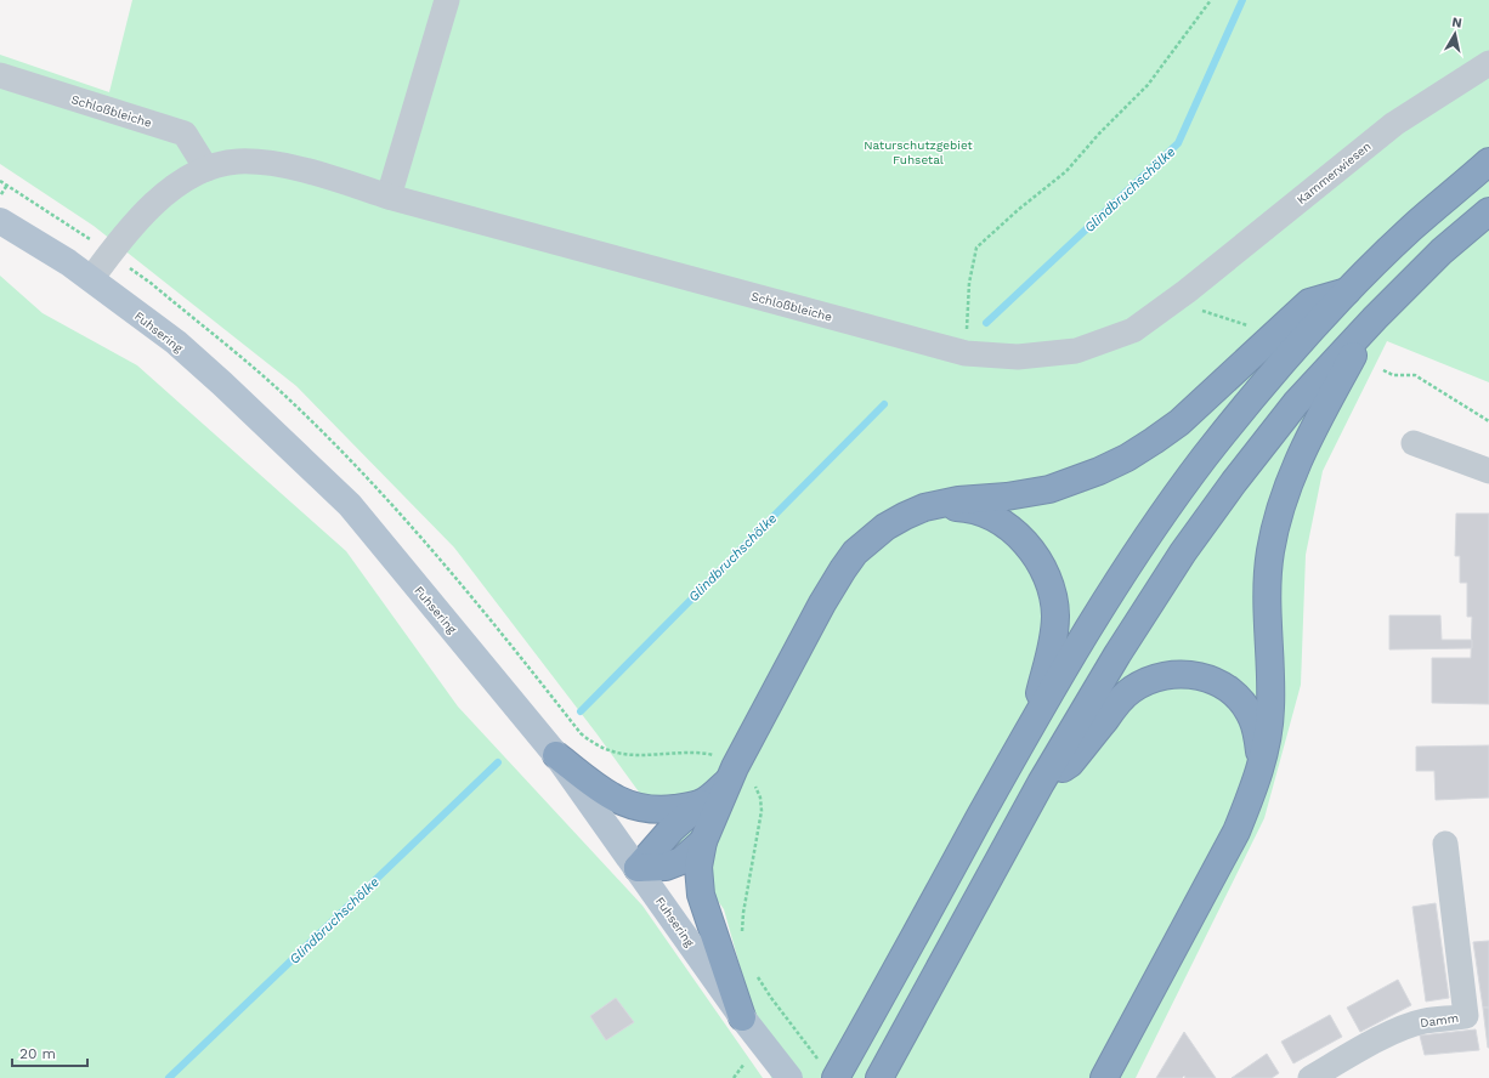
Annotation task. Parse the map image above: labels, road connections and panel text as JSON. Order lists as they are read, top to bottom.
{
  "streets": {
    "main road": ["Fuhsering"],
    "street": ["Schloßbleiche", "Kammerwiesen", "Damm"]
  },
  "crossings": [
    ["Schloßbleiche", "Kammerwiesen"],
    ["Schloßbleiche", "Fuhsering"]
  ],
  "water": ["Glindbruchschölke"],
  "parks": ["Naturschutzgebiet Fuhsetal"],
  "scale_bar": "20 m",
  "north": "top"
}
